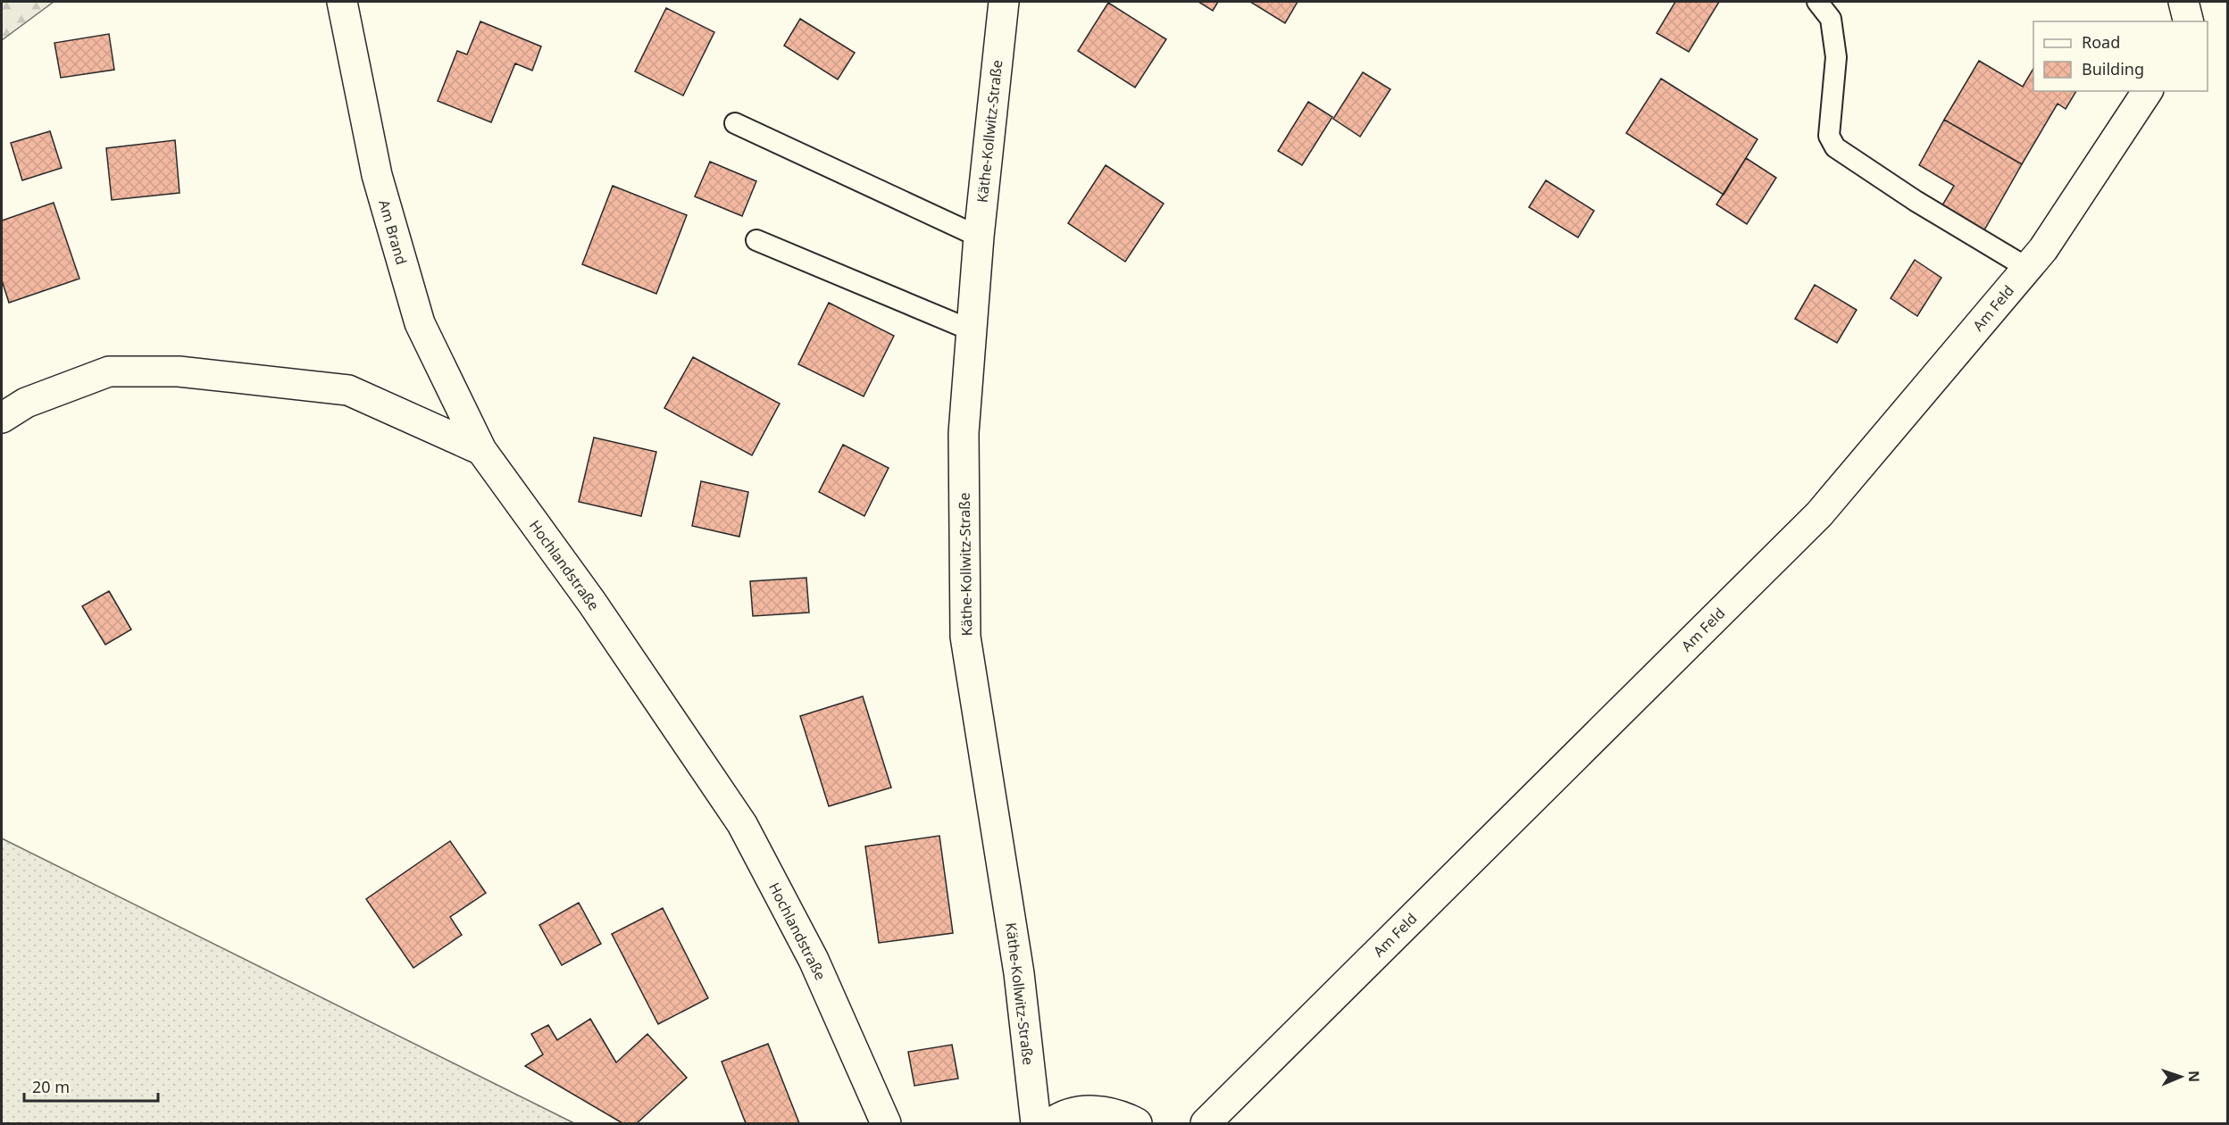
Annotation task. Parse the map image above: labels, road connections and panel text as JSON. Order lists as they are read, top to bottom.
{
  "streets": {
    "street": [
      "Käthe-Kollwitz-Straße",
      "Am Brand",
      "Am Feld",
      "Hochlandstraße"
    ]
  },
  "crossings": [
    ["Am Brand", "Hochlandstraße"]
  ],
  "legend": ["Road", "Building"],
  "scale_bar": "20 m",
  "north": "right"
}
